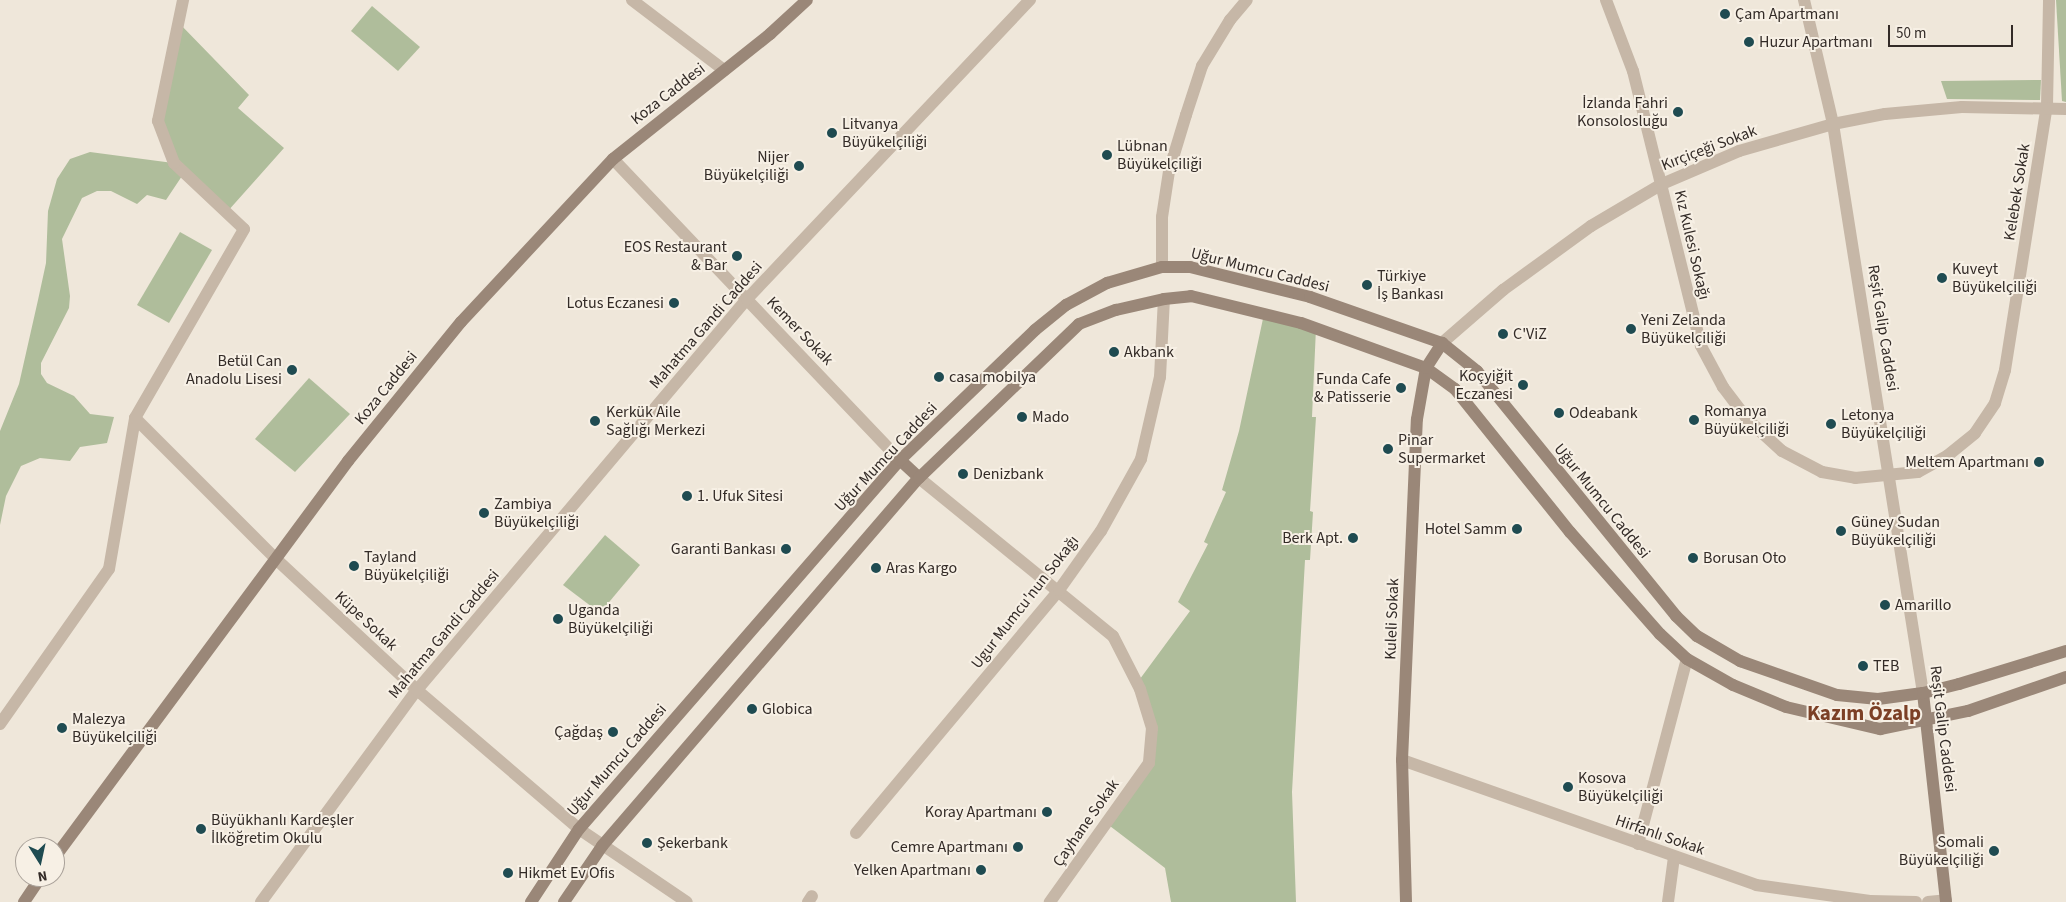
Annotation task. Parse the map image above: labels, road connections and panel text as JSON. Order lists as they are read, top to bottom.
{
  "streets": {
    "main road": [
      "Koza Caddesi",
      "Uğur Mumcu Caddesi",
      "Reşit Galip Caddesi",
      "Kuleli Sokak"
    ],
    "street": [
      "Kırçiçeği Sokak",
      "Kelebek Sokak",
      "Kız Kulesi Sokağı",
      "Mahatma Gandi Caddesi",
      "Kemer Sokak",
      "Ugur Mumcu'nun Sokağı",
      "Küpe Sokak",
      "Çayhane Sokak",
      "Hirfanlı Sokak"
    ]
  },
  "crossings": [
    ["Koza Caddesi", "Kemer Sokak"],
    ["Koza Caddesi", "Küpe Sokak"],
    ["Kırçiçeği Sokak", "Kelebek Sokak"],
    ["Kırçiçeği Sokak", "Kız Kulesi Sokağı"],
    ["Kırçiçeği Sokak", "Uğur Mumcu Caddesi"],
    ["Kırçiçeği Sokak", "Reşit Galip Caddesi"],
    ["Kırçiçeği Sokak", "Kuleli Sokak"],
    ["Kelebek Sokak", "Kız Kulesi Sokağı"],
    ["Kelebek Sokak", "Reşit Galip Caddesi"],
    ["Kız Kulesi Sokağı", "Reşit Galip Caddesi"],
    ["Uğur Mumcu Caddesi", "Reşit Galip Caddesi"],
    ["Uğur Mumcu Caddesi", "Kemer Sokak"],
    ["Uğur Mumcu Caddesi", "Kuleli Sokak"],
    ["Uğur Mumcu Caddesi", "Küpe Sokak"],
    ["Mahatma Gandi Caddesi", "Kemer Sokak"],
    ["Mahatma Gandi Caddesi", "Küpe Sokak"],
    ["Ugur Mumcu'nun Sokağı", "Çayhane Sokak"],
    ["Kuleli Sokak", "Hirfanlı Sokak"]
  ],
  "districts": ["Kazım Özalp"],
  "places": [
    "Çam Apartmanı",
    "Huzur Apartmanı",
    "İzlanda Fahri Konsolosluğu",
    "Litvanya Büyükelçiliği",
    "Lübnan Büyükelçiliği",
    "Nijer Büyükelçiliği",
    "EOS Restaurant & Bar",
    "Kuveyt Büyükelçiliği",
    "Türkiye İş Bankası",
    "Lotus Eczanesi",
    "Yeni Zelanda Büyükelçiliği",
    "C'ViZ",
    "Akbank",
    "Betül Can Anadolu Lisesi",
    "casa mobilya",
    "Koçyiğit Eczanesi",
    "Funda Cafe & Patisserie",
    "Odeabank",
    "Mado",
    "Romanya Büyükelçiliği",
    "Kerkük Aile Sağlığı Merkezi",
    "Letonya Büyükelçiliği",
    "Pinar Supermarket",
    "Meltem Apartmanı",
    "Denizbank",
    "1. Ufuk Sitesi",
    "Zambiya Büyükelçiliği",
    "Hotel Samm",
    "Güney Sudan Büyükelçiliği",
    "Berk Apt.",
    "Garanti Bankası",
    "Borusan Oto",
    "Tayland Büyükelçiliği",
    "Aras Kargo",
    "Amarillo",
    "Uganda Büyükelçiliği",
    "TEB",
    "Globica",
    "Malezya Büyükelçiliği",
    "Çağdaş",
    "Kosova Büyükelçiliği",
    "Koray Apartmanı",
    "Büyükhanlı Kardeşler İlköğretim Okulu",
    "Şekerbank",
    "Cemre Apartmanı",
    "Somali Büyükelçiliği",
    "Yelken Apartmanı",
    "Hikmet Ev Ofis"
  ],
  "scale_bar": "50 m",
  "north": "bottom"
}
